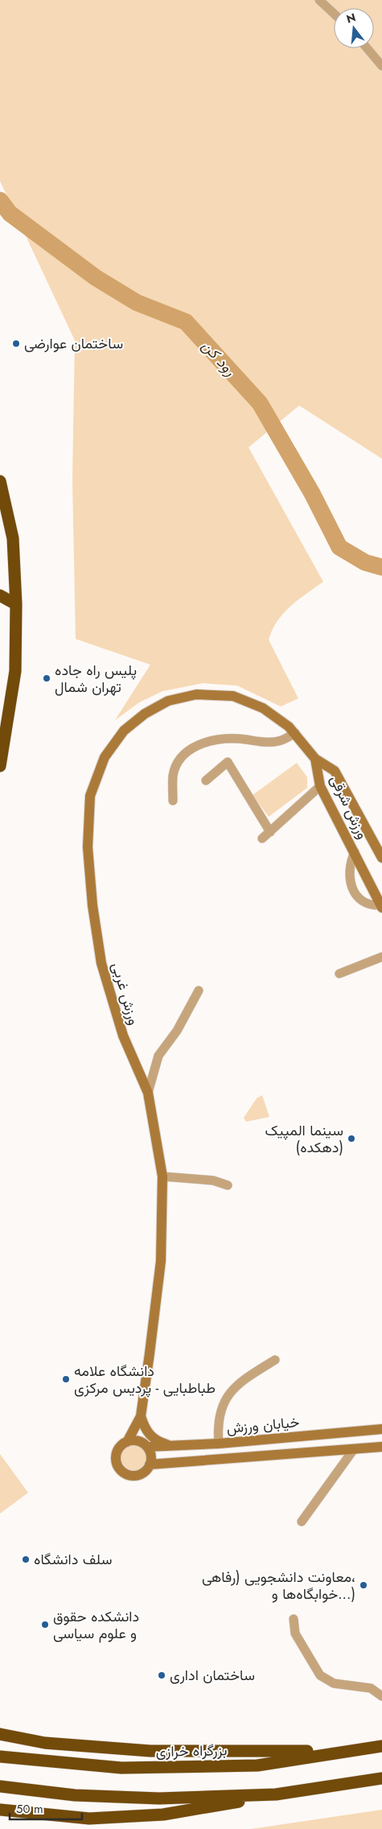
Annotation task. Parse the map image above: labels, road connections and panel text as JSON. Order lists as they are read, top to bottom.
{
  "streets": {
    "highway": ["بزرگراه خرازی"],
    "street": ["ورزش شرقی", "ورزش غربی", "خیابان ورزش"]
  },
  "crossings": [
    ["ورزش شرقی", "ورزش غربی"],
    ["ورزش غربی", "خیابان ورزش"]
  ],
  "water": ["رود کن"],
  "places": [
    "ساختمان عوارضی",
    "پلیس راه جاده تهران شمال",
    "سینما المپیک (دهکده)",
    "دانشگاه علامه طباطبایی - پردیس مرکزی",
    "سلف دانشگاه",
    "معاونت دانشجویی (رفاهی، خوابگاه‌ها و...)",
    "دانشکده حقوق و علوم سیاسی",
    "ساختمان اداری"
  ],
  "scale_bar": "50 m",
  "north": "top"
}
